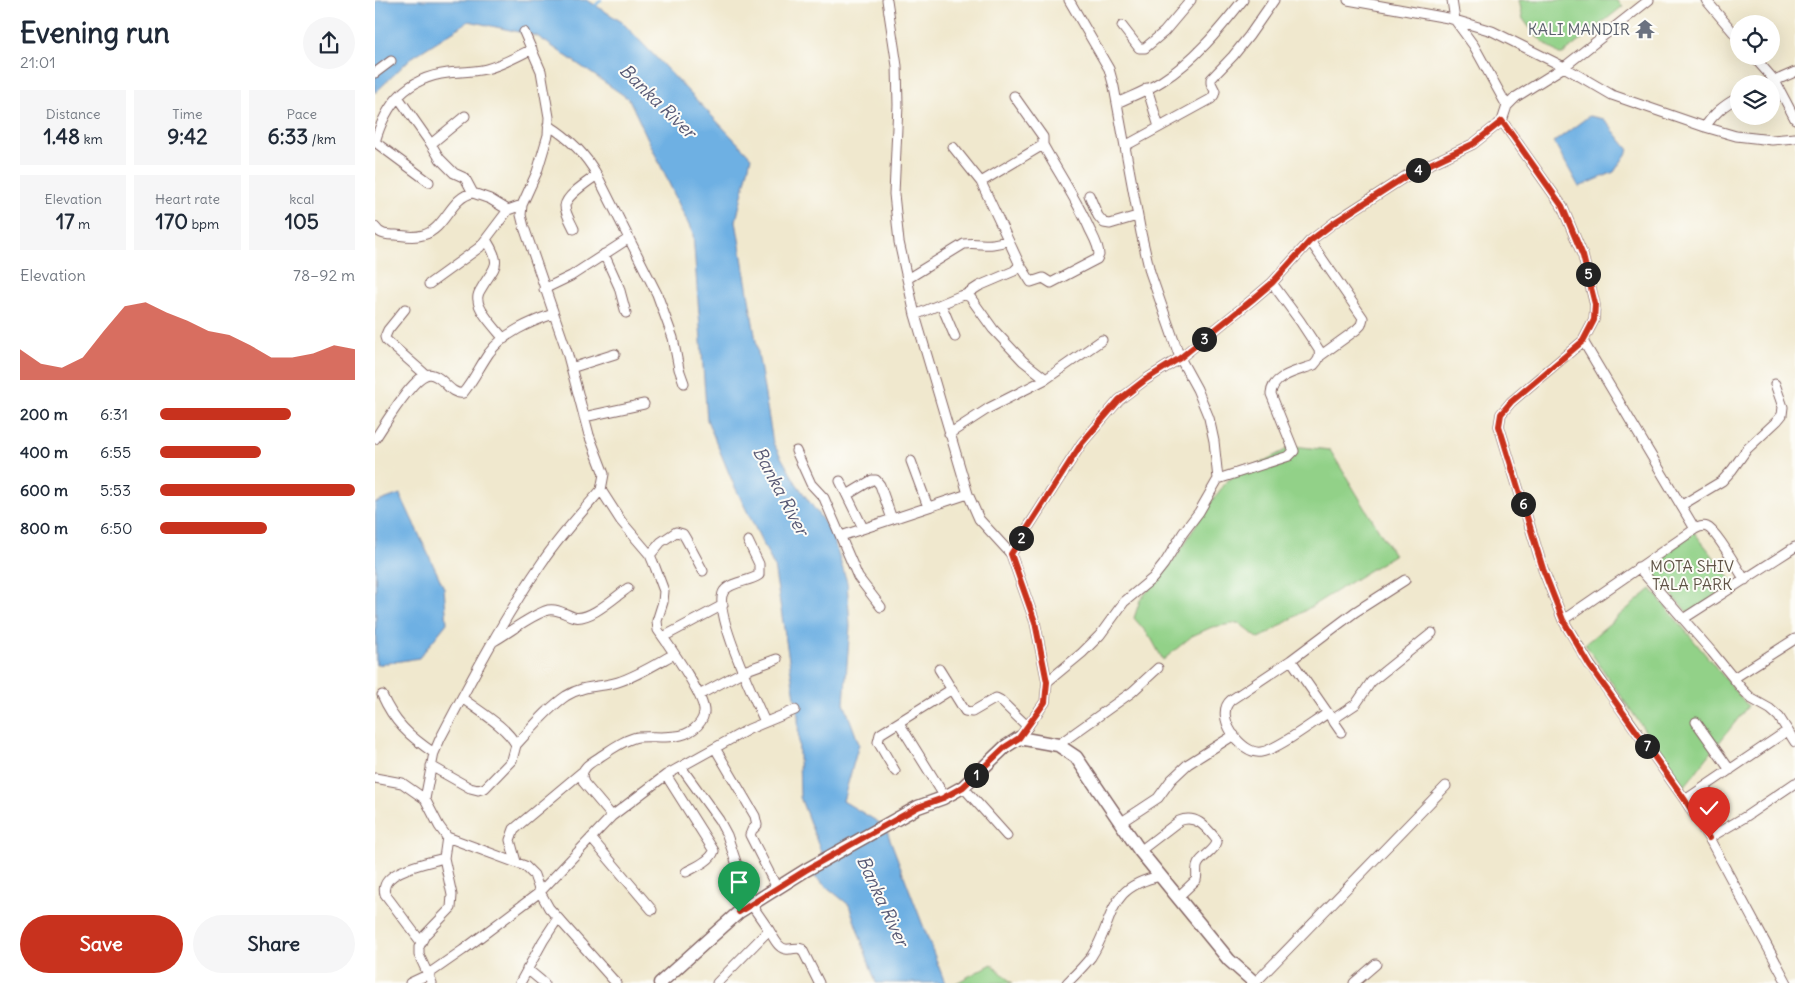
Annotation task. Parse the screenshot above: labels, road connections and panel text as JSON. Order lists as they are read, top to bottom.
{
  "water": ["Banka River"],
  "parks": ["MOTA SHIV TALA PARK"],
  "places": {
    "temple": ["KALI MANDIR"]
  },
  "page": {
    "heading": ["Evening run", "21:01"],
    "stats": [
      ["Distance", "1.48 km"],
      ["Time", "9:42"],
      ["Pace", "6:33 /km"],
      ["Elevation", "17 m"],
      ["Heart rate", "170 bpm"],
      ["kcal", "105"]
    ],
    "pins": [
      "4",
      "5",
      "3",
      "6",
      "2",
      "7",
      "1"
    ],
    "chart": ["Elevation", "78–92 m"],
    "list": [
      {
        "name": "200 m",
        "note": "6:31"
      },
      {
        "name": "400 m",
        "note": "6:55"
      },
      {
        "name": "600 m",
        "note": "5:53"
      },
      {
        "name": "800 m",
        "note": "6:50"
      }
    ],
    "buttons": ["Save", "Share"]
  }
}
